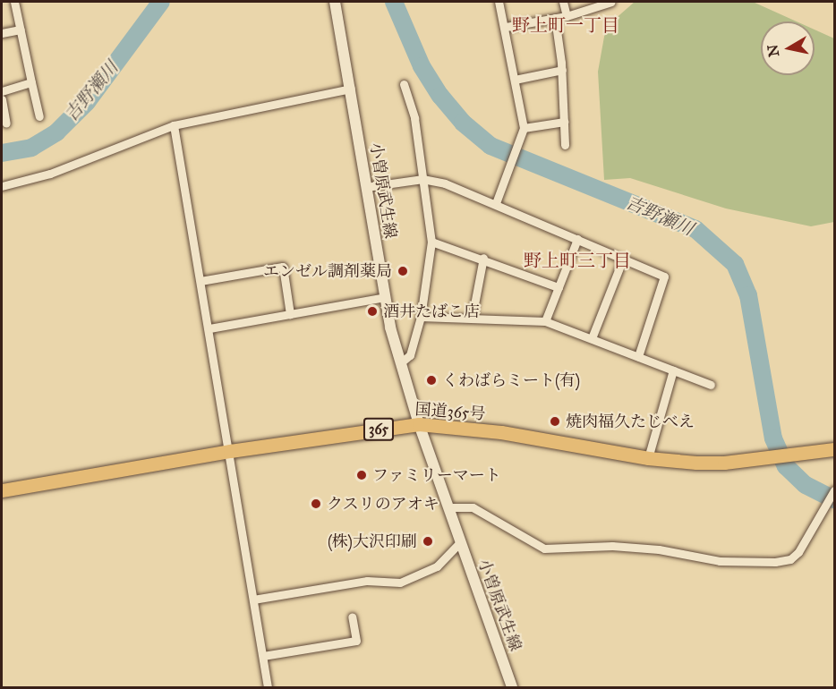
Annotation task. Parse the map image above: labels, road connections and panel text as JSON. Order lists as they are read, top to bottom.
{
  "streets": {
    "highway": ["国道365号", "365"],
    "main road": ["小曽原武生線"]
  },
  "crossings": [
    ["小曽原武生線", "国道365号"]
  ],
  "districts": ["野上町一丁目", "野上町三丁目"],
  "water": ["吉野瀬川"],
  "places": [
    "エンゼル調剤薬局",
    "酒井たばこ店",
    "くわばらミート(有)",
    "焼肉福久たじべえ",
    "ファミリーマート",
    "クスリのアオキ",
    "(株)大沢印刷"
  ],
  "north": "left"
}
